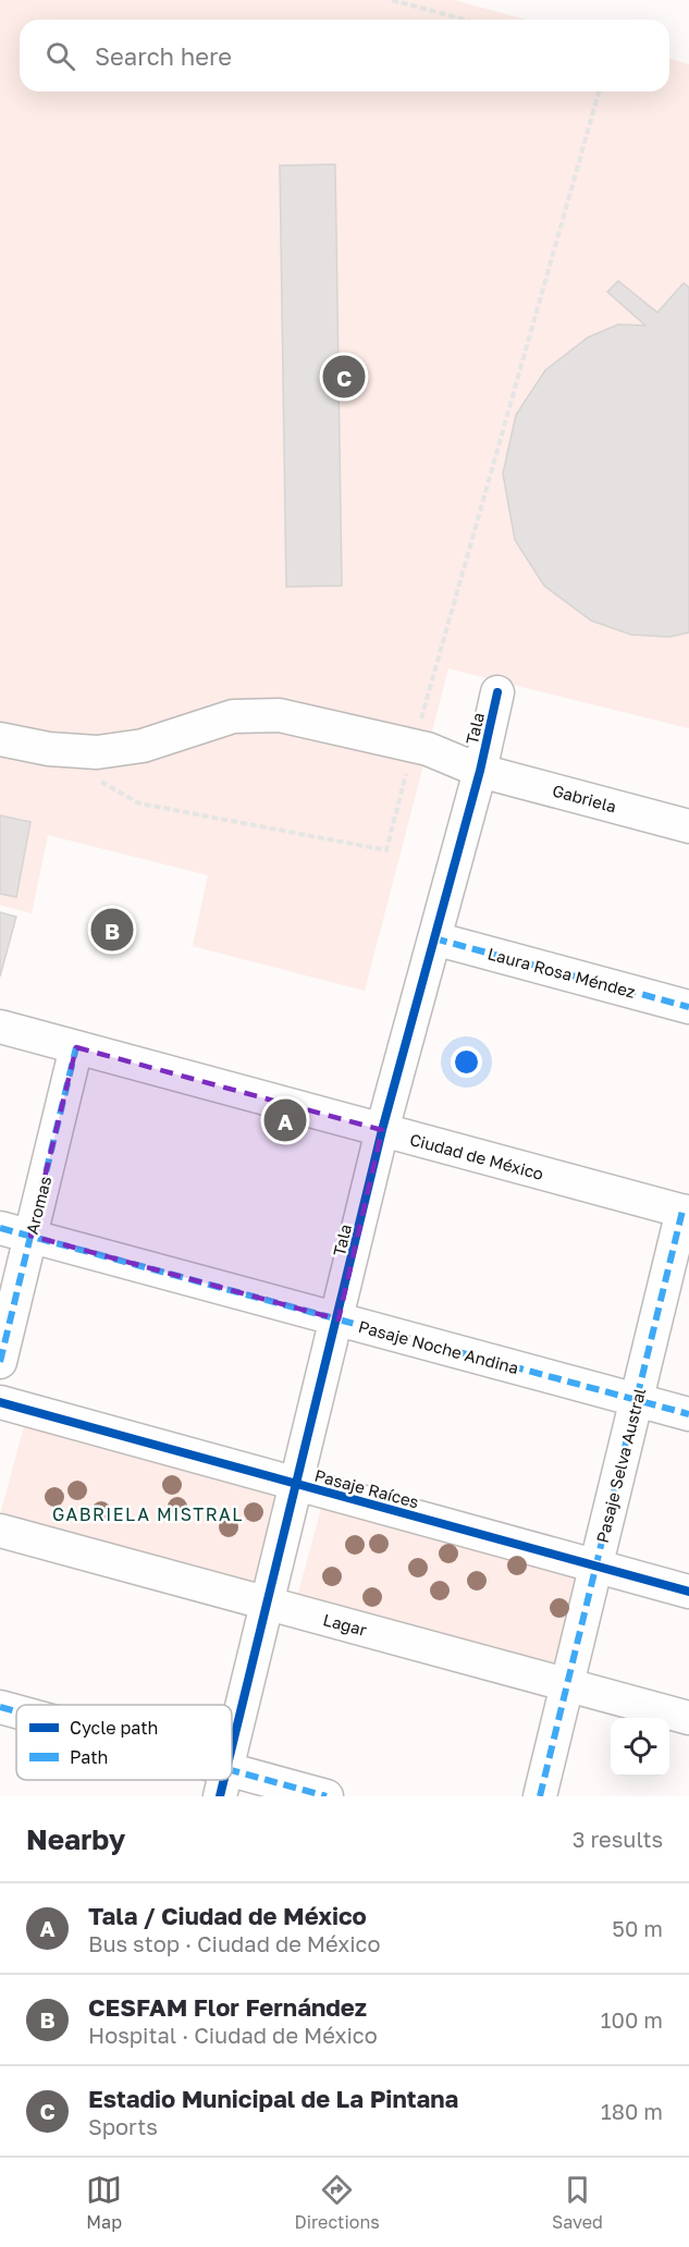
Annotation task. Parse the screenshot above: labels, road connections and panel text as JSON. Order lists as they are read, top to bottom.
{
  "streets": {
    "street": [
      "Tala",
      "Gabriela",
      "Laura Rosa Méndez",
      "Ciudad de México",
      "Aromas",
      "Pasaje Noche Andina",
      "Pasaje Selva Austral",
      "Pasaje Raíces",
      "Lagar"
    ]
  },
  "crossings": [
    ["Tala", "Gabriela"],
    ["Tala", "Laura Rosa Méndez"],
    ["Tala", "Ciudad de México"],
    ["Tala", "Pasaje Noche Andina"],
    ["Tala", "Pasaje Raíces"],
    ["Tala", "Lagar"],
    ["Ciudad de México", "Aromas"],
    ["Ciudad de México", "Pasaje Selva Austral"],
    ["Aromas", "Pasaje Noche Andina"],
    ["Pasaje Noche Andina", "Pasaje Selva Austral"],
    ["Pasaje Selva Austral", "Pasaje Raíces"],
    ["Pasaje Selva Austral", "Lagar"]
  ],
  "districts": ["GABRIELA MISTRAL"],
  "legend": ["Cycle path", "Path"],
  "page": {
    "search": "Search here",
    "pins": ["C", "B", "A"],
    "heading": ["Nearby", "3 results"],
    "list": [
      {
        "mark": "A",
        "name": "Tala / Ciudad de México",
        "note": "Bus stop · Ciudad de México",
        "value": "50 m"
      },
      {
        "mark": "B",
        "name": "CESFAM Flor Fernández",
        "note": "Hospital · Ciudad de México",
        "value": "100 m"
      },
      {
        "mark": "C",
        "name": "Estadio Municipal de La Pintana",
        "note": "Sports",
        "value": "180 m"
      }
    ],
    "nav": ["Map", "Directions", "Saved"]
  }
}
